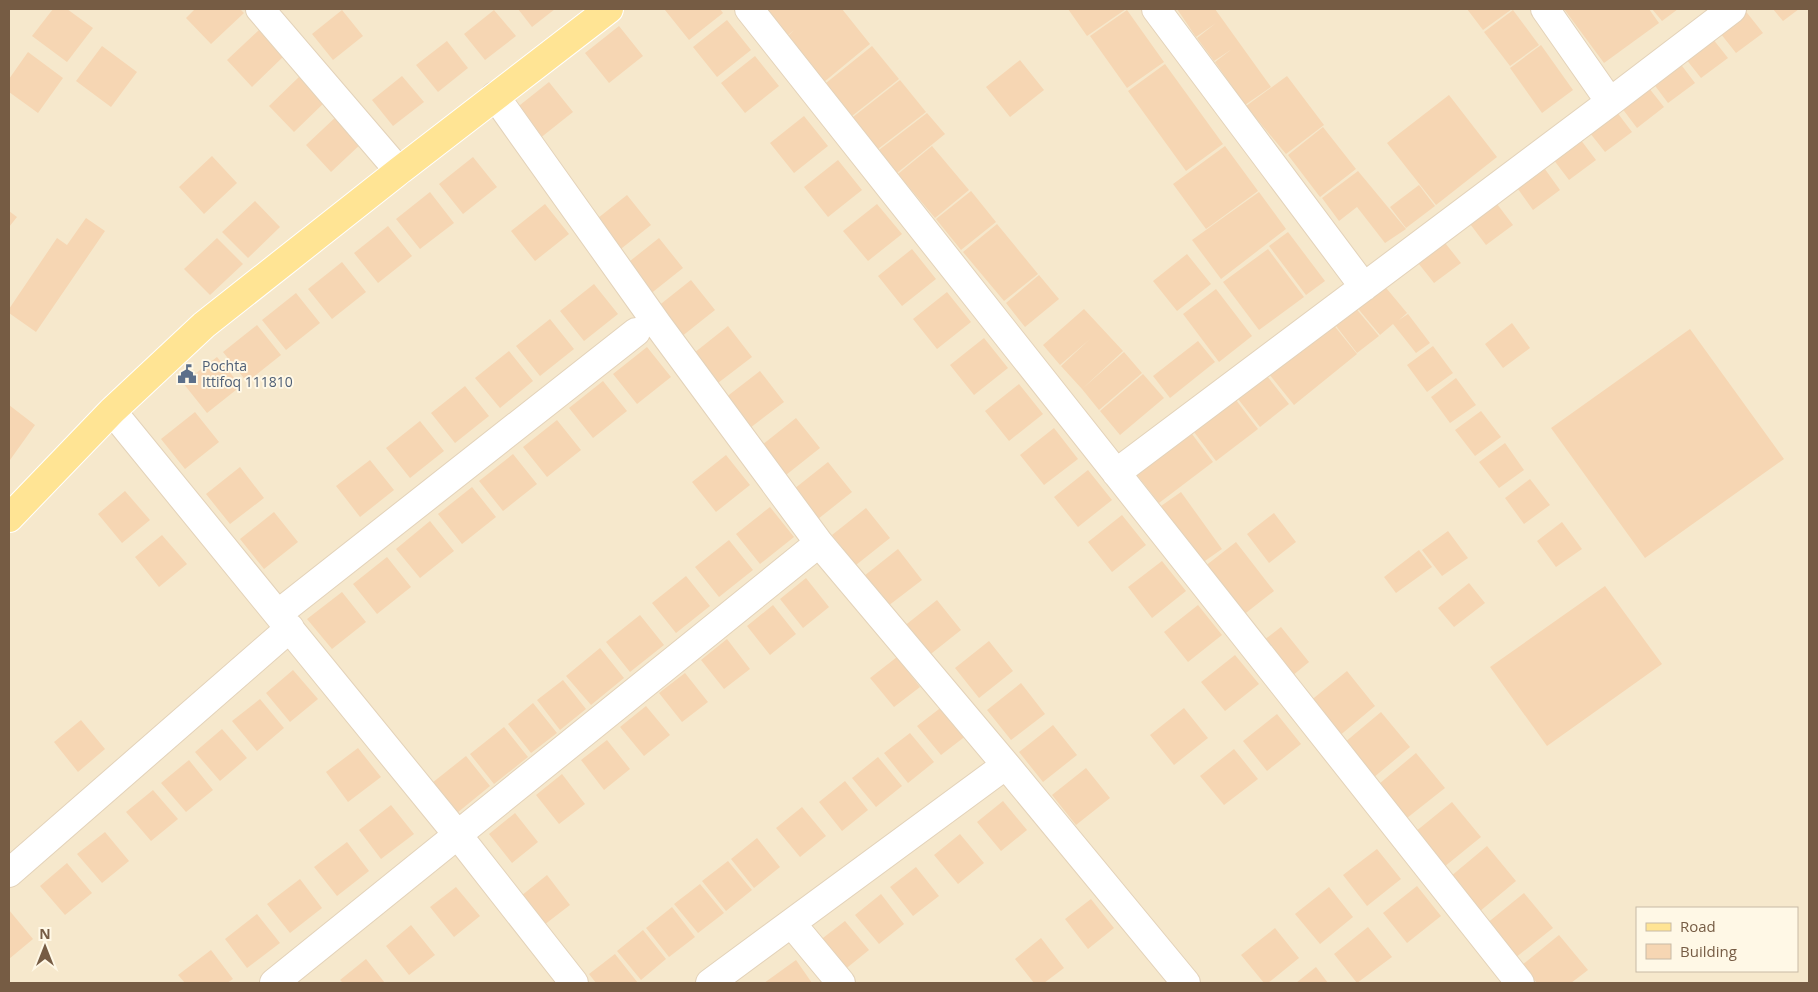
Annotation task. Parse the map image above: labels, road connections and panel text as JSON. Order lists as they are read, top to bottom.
{
  "places": {
    "public building": ["Pochta Ittifoq 111810"]
  },
  "legend": ["Road", "Building"],
  "north": "top"
}
